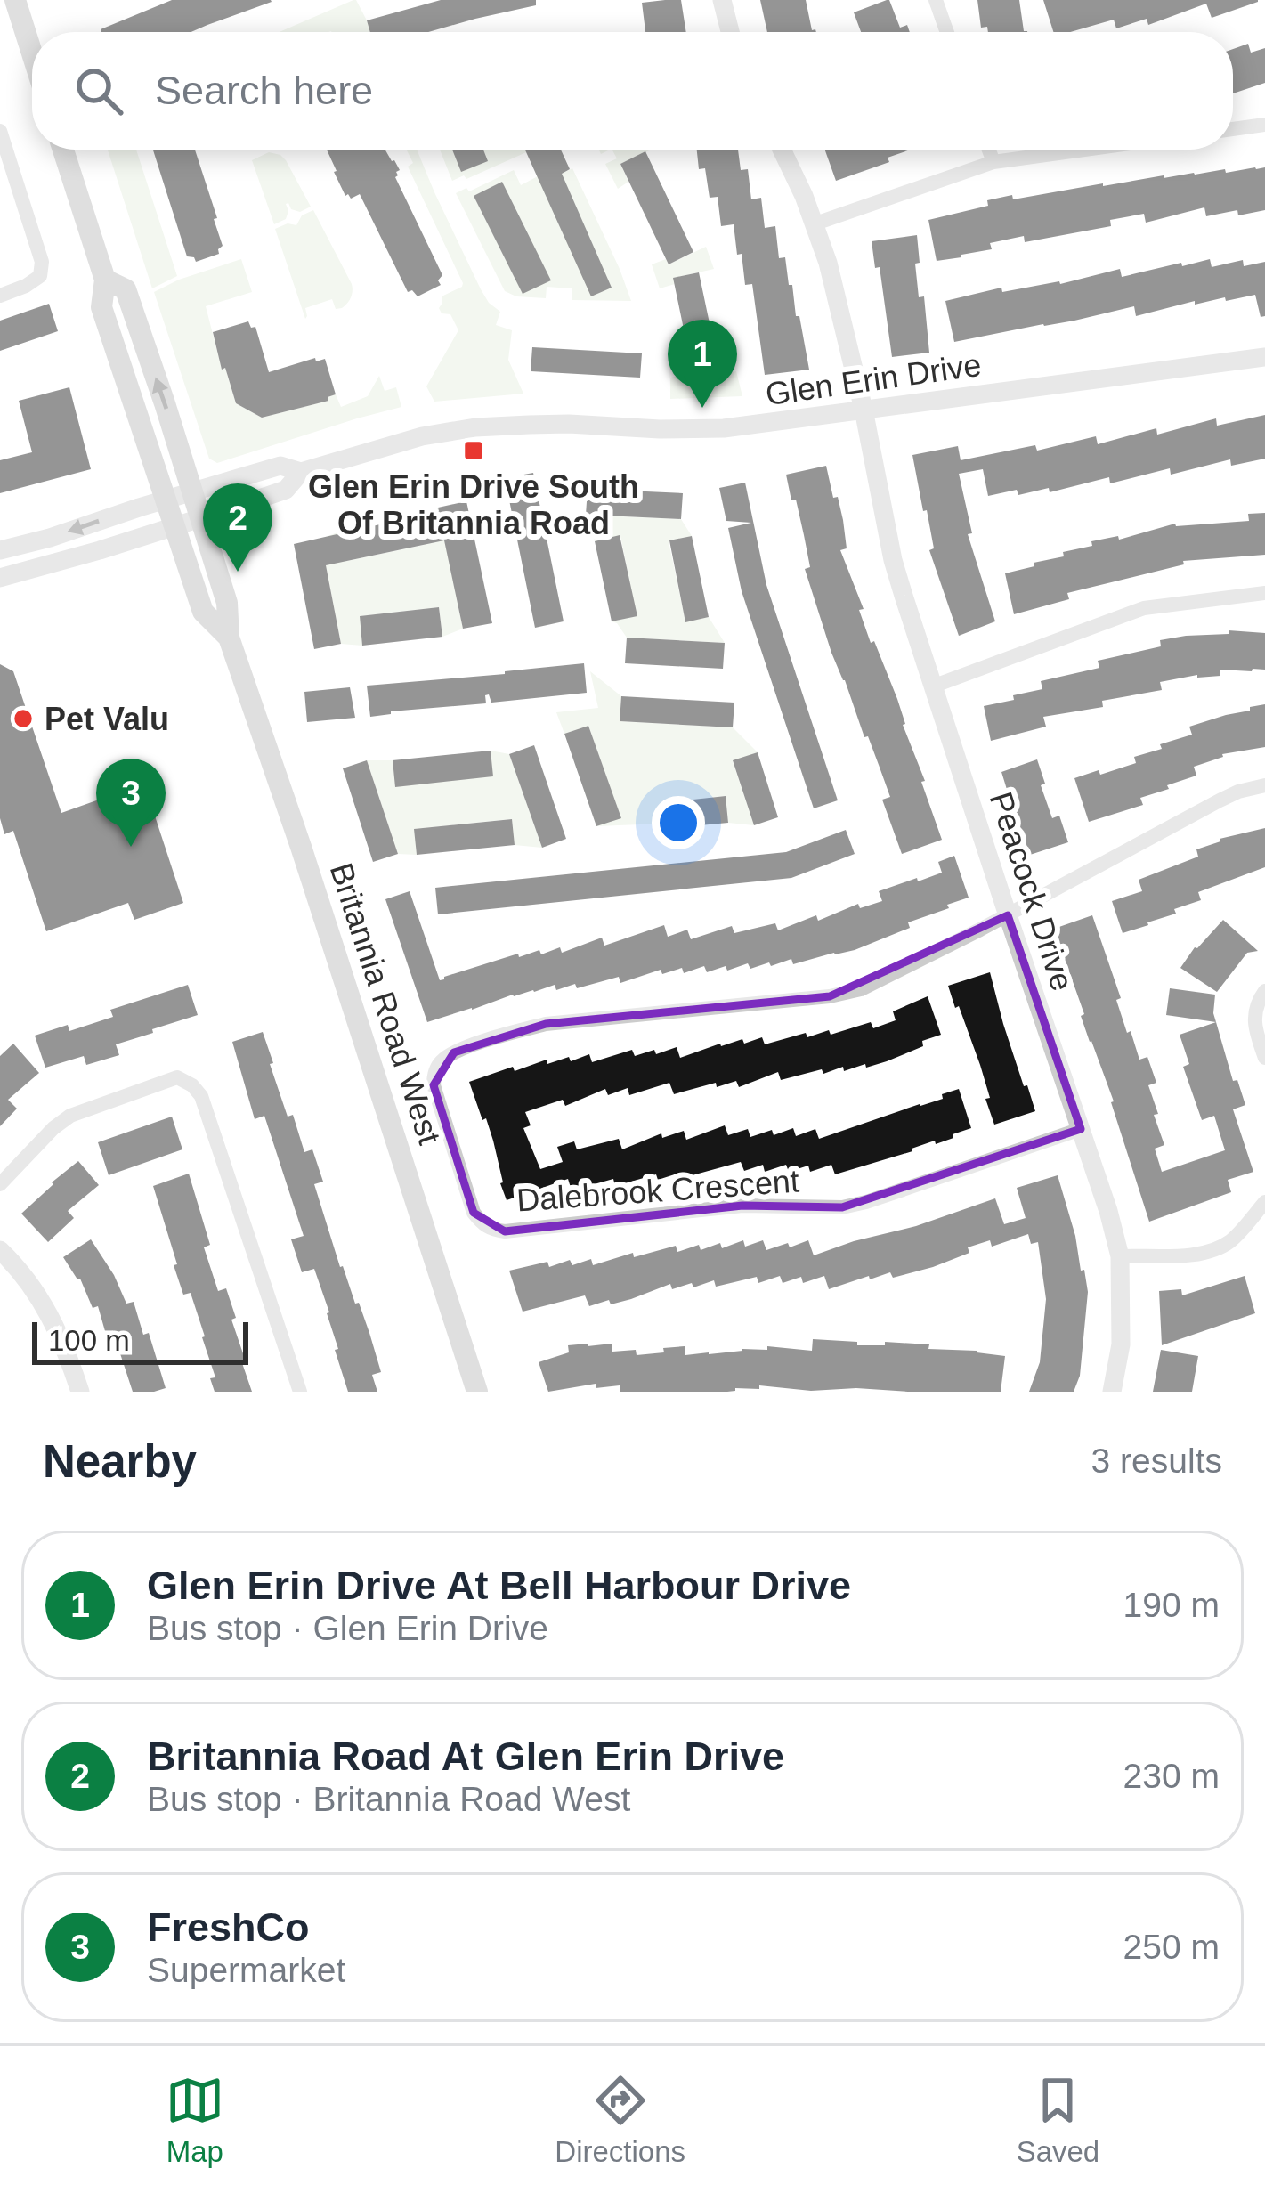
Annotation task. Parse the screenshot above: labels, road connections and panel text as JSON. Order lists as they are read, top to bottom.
{
  "streets": {
    "main road": ["Britannia Road West"],
    "street": ["Glen Erin Drive", "Peacock Drive", "Dalebrook Crescent"]
  },
  "crossings": [
    ["Glen Erin Drive", "Peacock Drive"],
    ["Glen Erin Drive", "Britannia Road West"],
    ["Peacock Drive", "Dalebrook Crescent"]
  ],
  "places": {
    "transit": ["Glen Erin Drive South Of Britannia Road"],
    "other": ["Pet Valu"]
  },
  "scale_bar": "100 m",
  "page": {
    "search": "Search here",
    "pins": ["1", "2", "3"],
    "scale": "100 m",
    "heading": ["Nearby", "3 results"],
    "list": [
      {
        "mark": "1",
        "name": "Glen Erin Drive At Bell Harbour Drive",
        "note": "Bus stop · Glen Erin Drive",
        "value": "190 m"
      },
      {
        "mark": "2",
        "name": "Britannia Road At Glen Erin Drive",
        "note": "Bus stop · Britannia Road West",
        "value": "230 m"
      },
      {
        "mark": "3",
        "name": "FreshCo",
        "note": "Supermarket",
        "value": "250 m"
      }
    ],
    "nav": ["Map", "Directions", "Saved"]
  }
}
